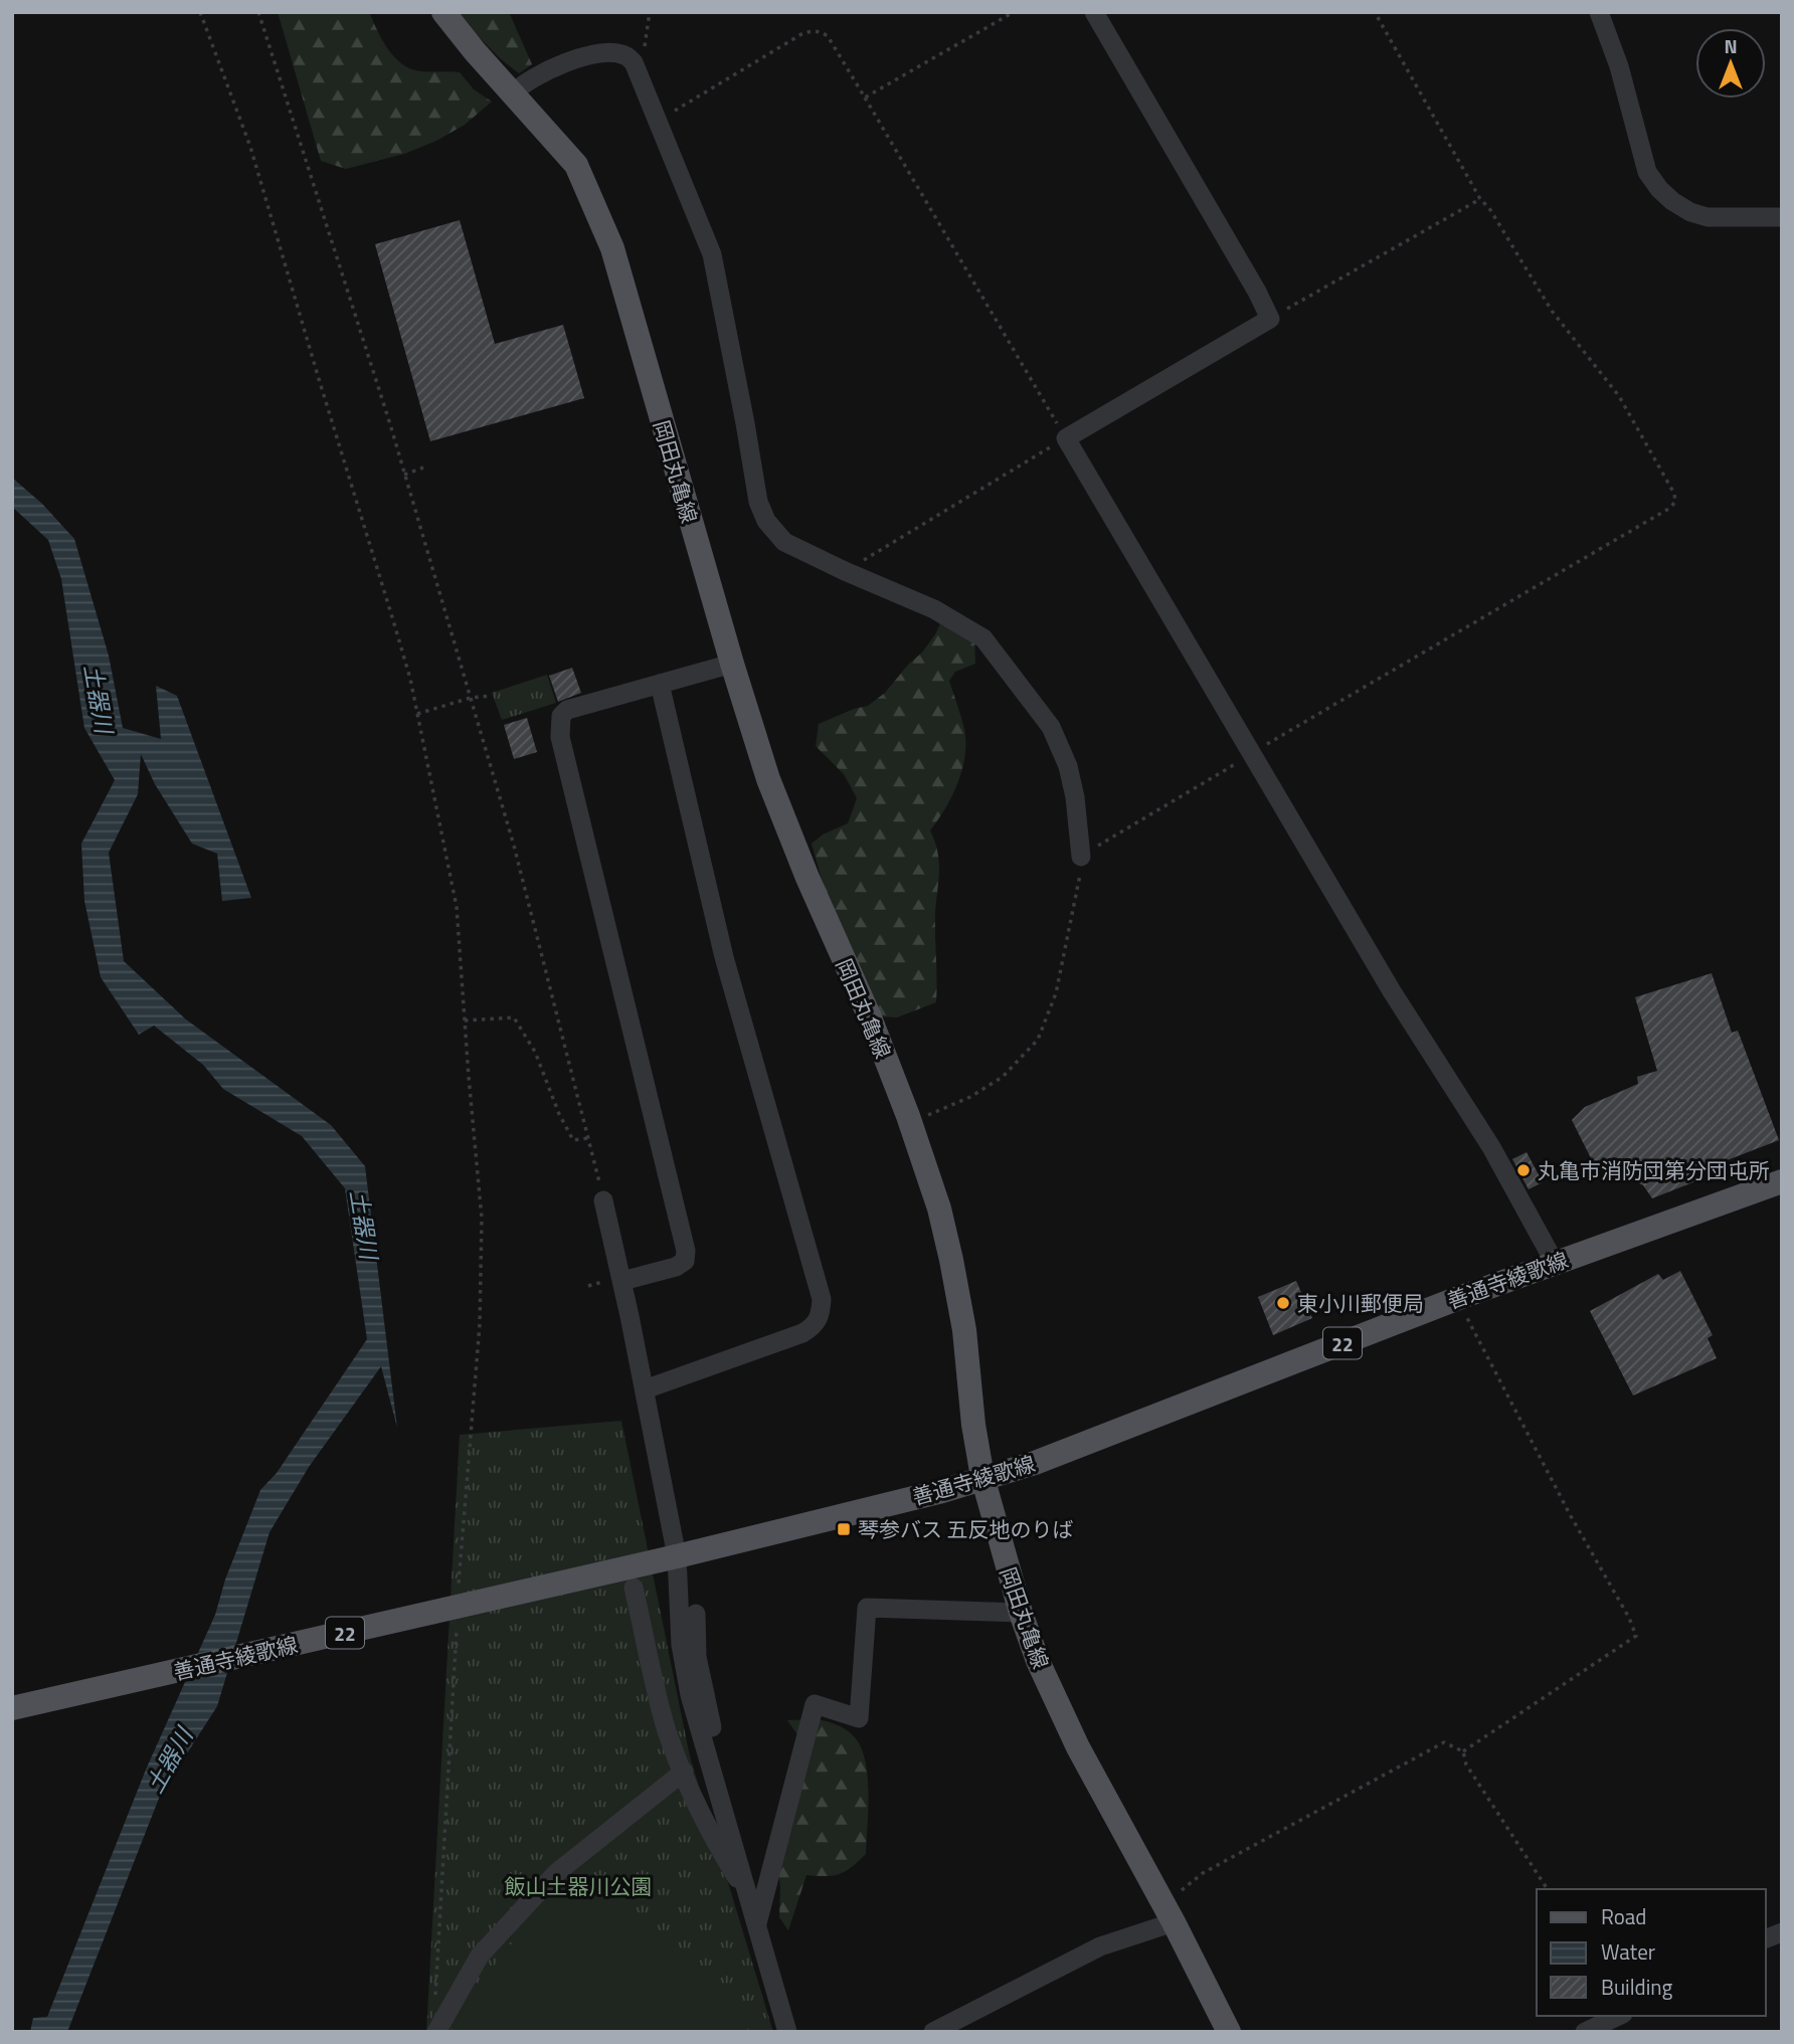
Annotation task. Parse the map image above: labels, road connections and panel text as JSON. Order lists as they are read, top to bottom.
{
  "streets": {
    "main road": ["岡田丸亀線", "善通寺綾歌線", "22"]
  },
  "crossings": [
    ["岡田丸亀線", "善通寺綾歌線"]
  ],
  "water": ["土器川"],
  "parks": ["飯山土器川公園"],
  "places": {
    "other": ["丸亀市消防団第分団屯所", "東小川郵便局"],
    "transit": ["琴参バス 五反地のりば"]
  },
  "legend": ["Road", "Water", "Building"],
  "north": "top"
}
